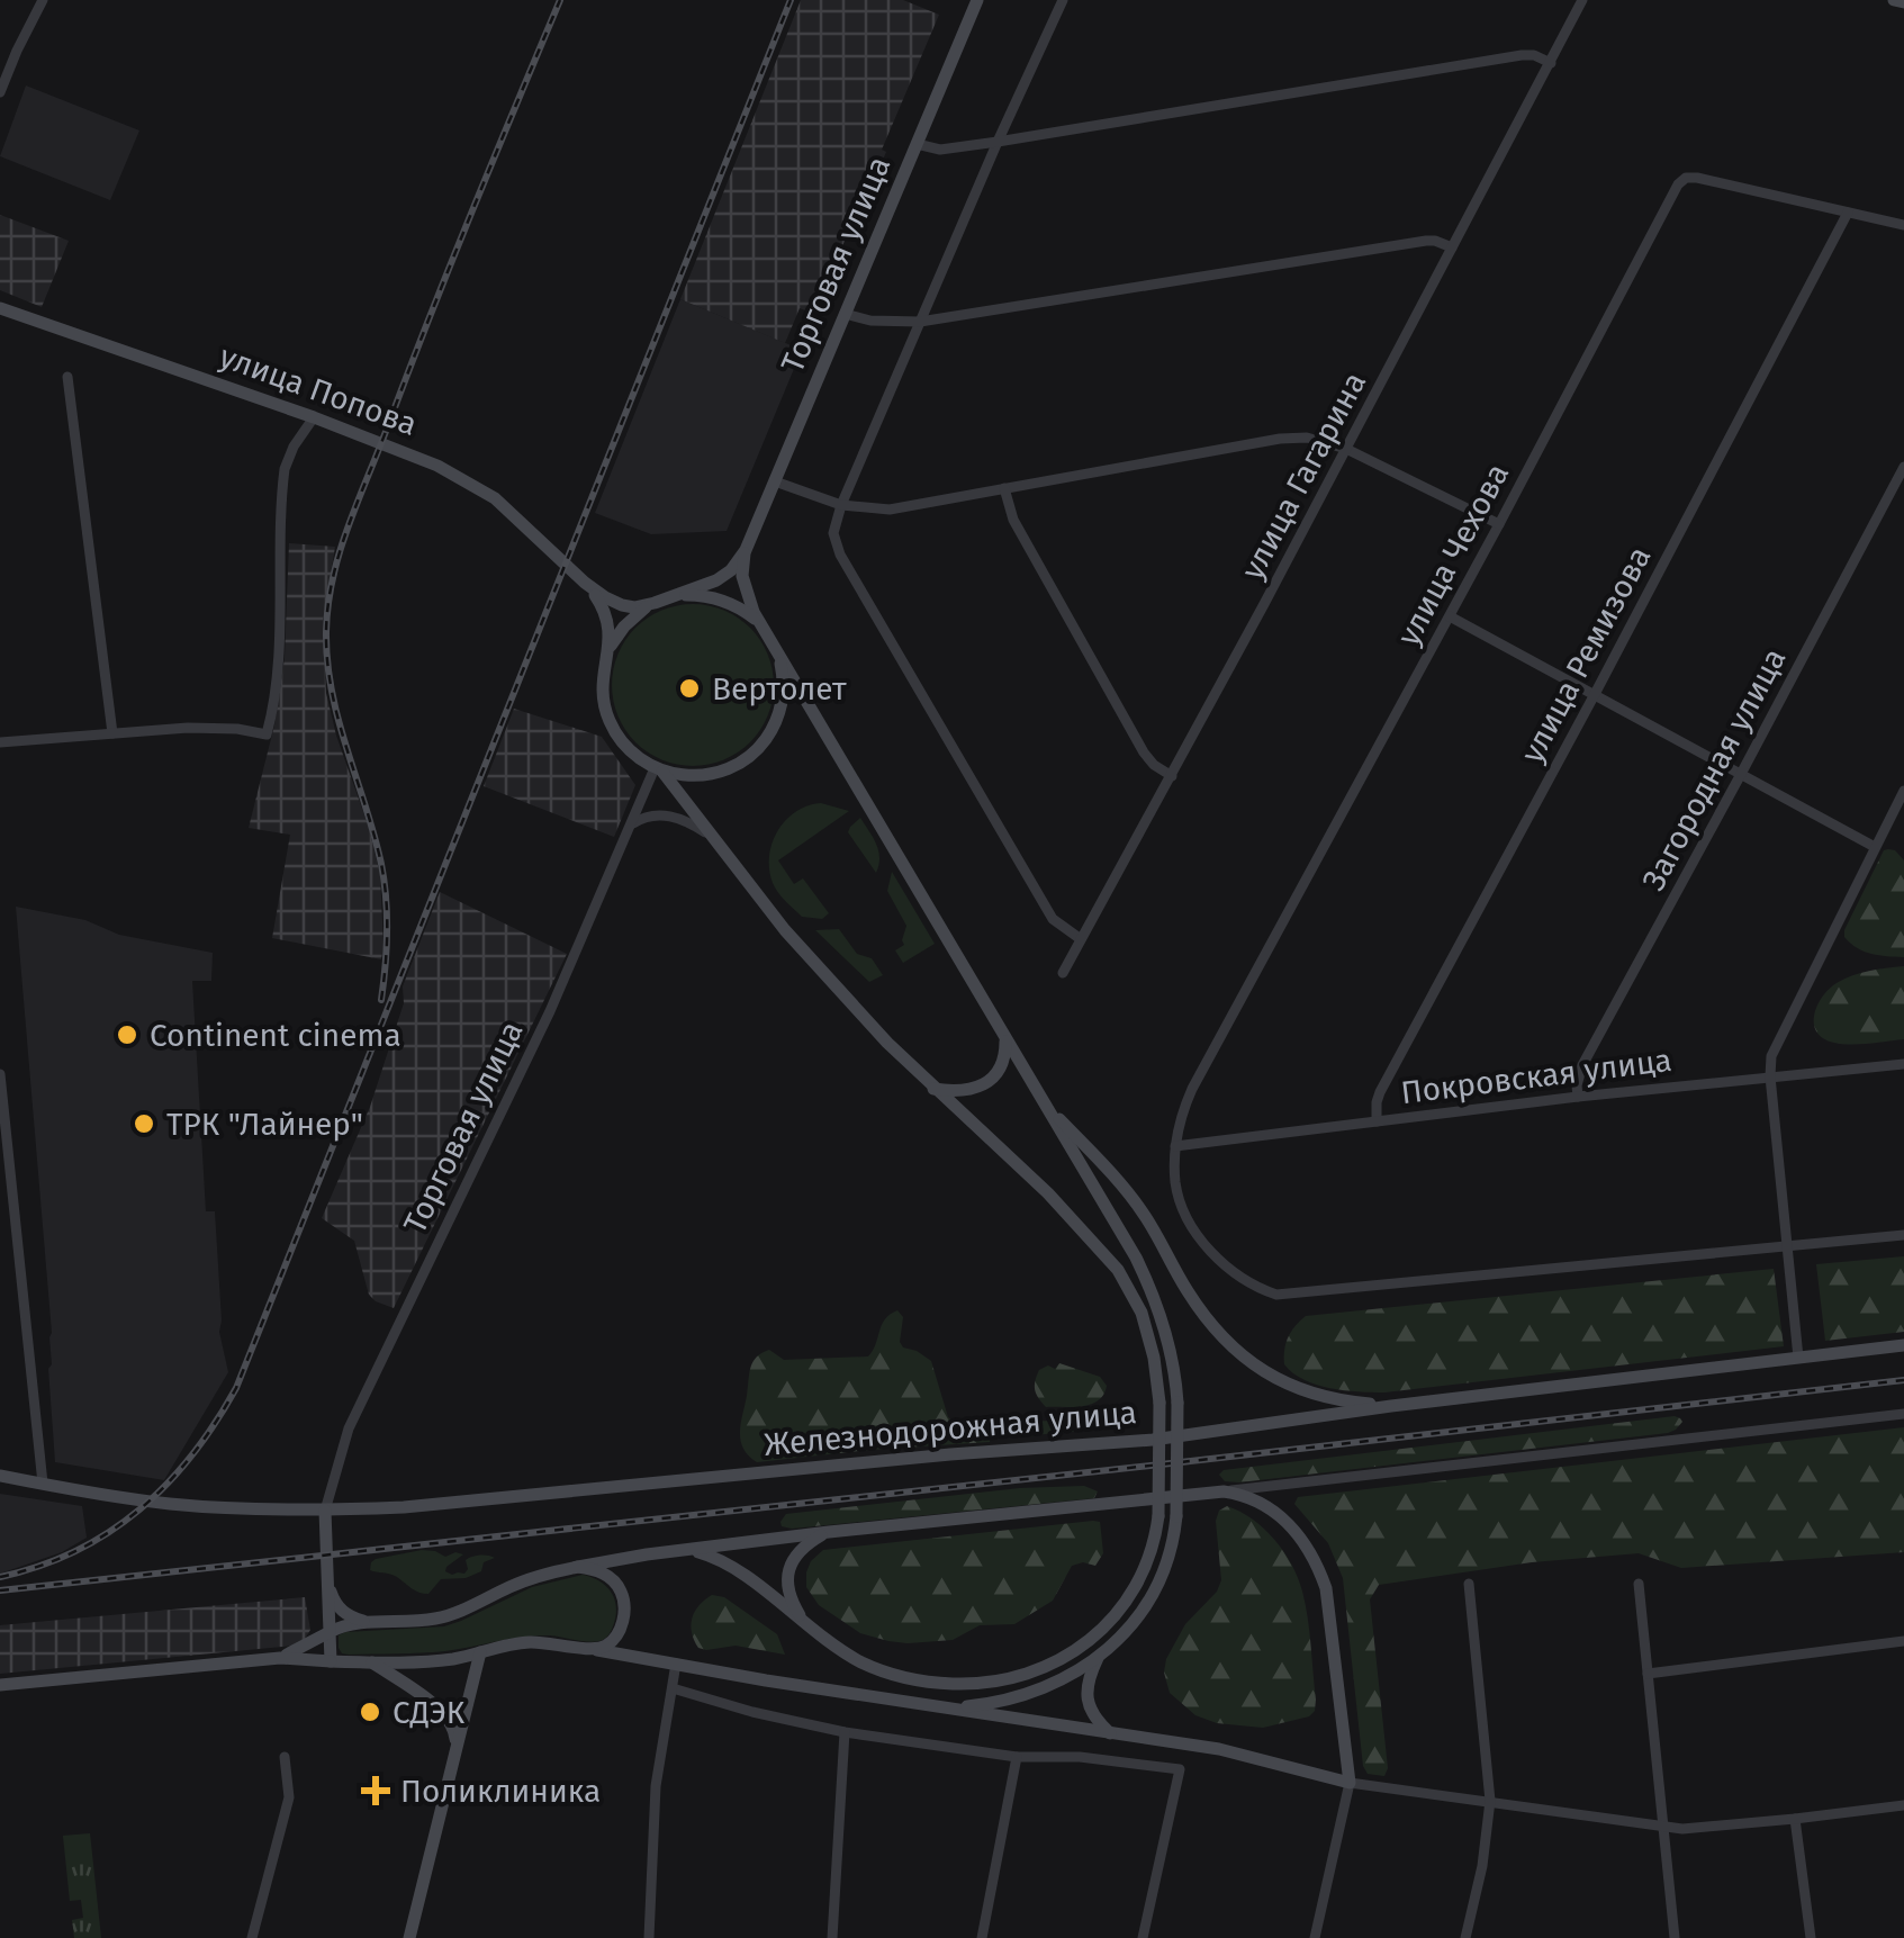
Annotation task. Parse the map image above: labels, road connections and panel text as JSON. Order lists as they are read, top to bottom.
{
  "streets": {
    "street": [
      "Торговая улица",
      "улица Попова",
      "улица Гагарина",
      "улица Чехова",
      "улица Ремизова",
      "Загородная улица",
      "Покровская улица",
      "Железнодорожная улица"
    ]
  },
  "crossings": [
    ["Торговая улица", "Железнодорожная улица"],
    ["улица Чехова", "улица Ремизова"],
    ["улица Чехова", "Покровская улица"],
    ["улица Ремизова", "Покровская улица"],
    ["Загородная улица", "Покровская улица"]
  ],
  "places": {
    "other": [
      "Вертолет",
      "Continent cinema",
      "ТРК \"Лайнер\"",
      "СДЭК"
    ],
    "health": ["Поликлиника"]
  }
}
